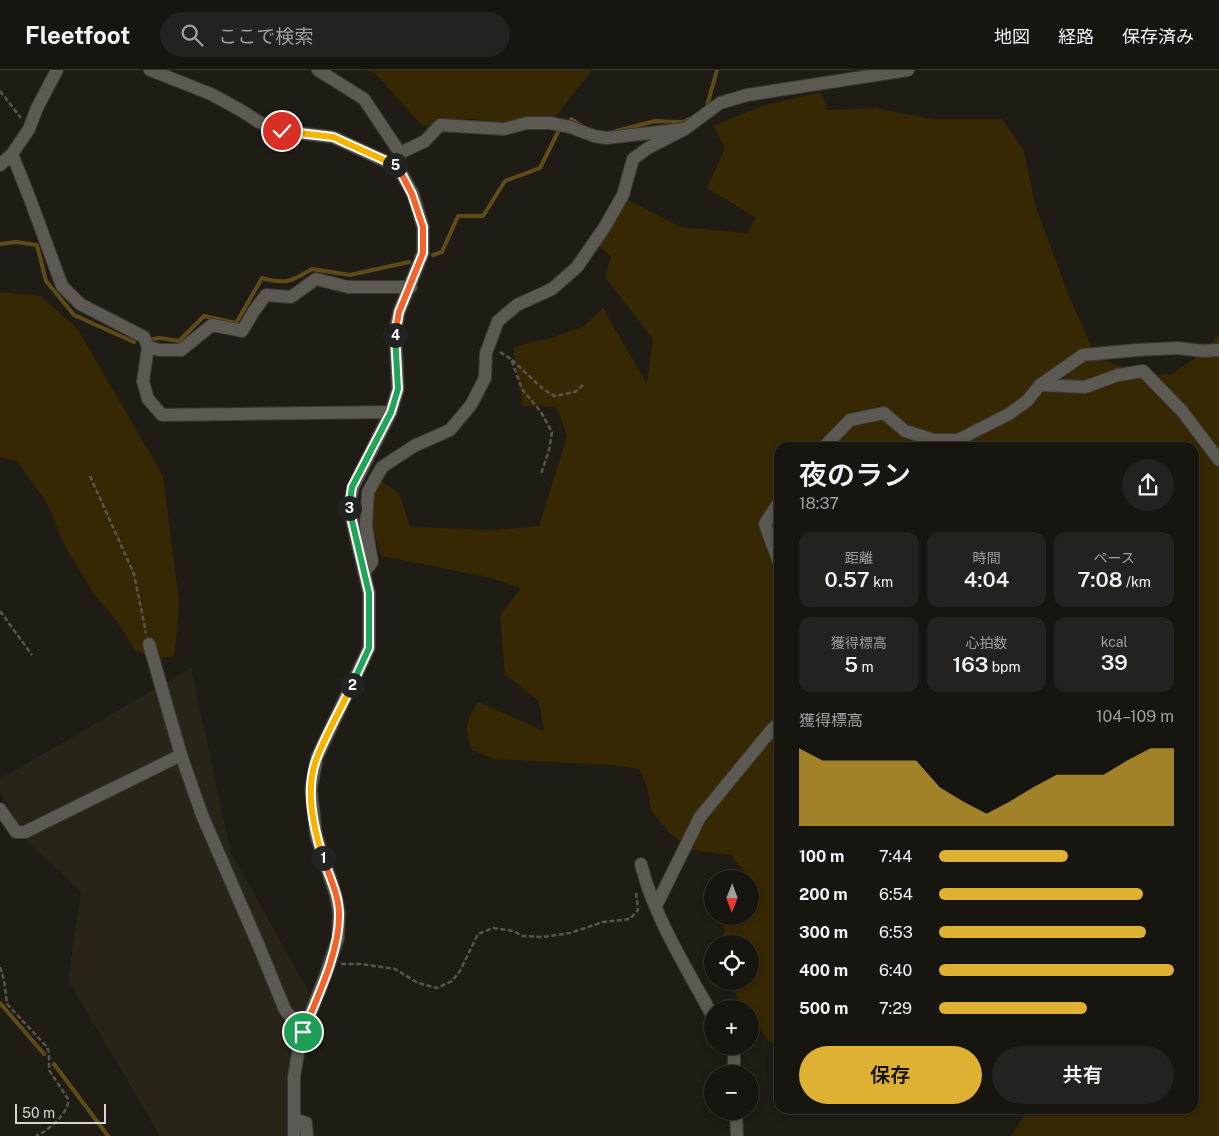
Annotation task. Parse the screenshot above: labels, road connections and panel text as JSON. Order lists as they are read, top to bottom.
{
  "scale_bar": "50 m",
  "north": "bottom",
  "page": {
    "header": "Fleetfoot",
    "search": "ここで検索",
    "nav": ["地図", "経路", "保存済み"],
    "pins": [
      "5",
      "4",
      "3",
      "2",
      "1"
    ],
    "heading": ["夜のラン", "18:37"],
    "stats": [
      ["距離", "0.57 km"],
      ["時間", "4:04"],
      ["ペース", "7:08 /km"],
      ["獲得標高", "5 m"],
      ["心拍数", "163 bpm"],
      ["kcal", "39"]
    ],
    "chart": ["獲得標高", "104–109 m"],
    "list": [
      {
        "name": "100 m",
        "note": "7:44"
      },
      {
        "name": "200 m",
        "note": "6:54"
      },
      {
        "name": "300 m",
        "note": "6:53"
      },
      {
        "name": "400 m",
        "note": "6:40"
      },
      {
        "name": "500 m",
        "note": "7:29"
      }
    ],
    "map_buttons": ["+", "−"],
    "buttons": ["保存", "共有"],
    "scale": "50 m"
  }
}
